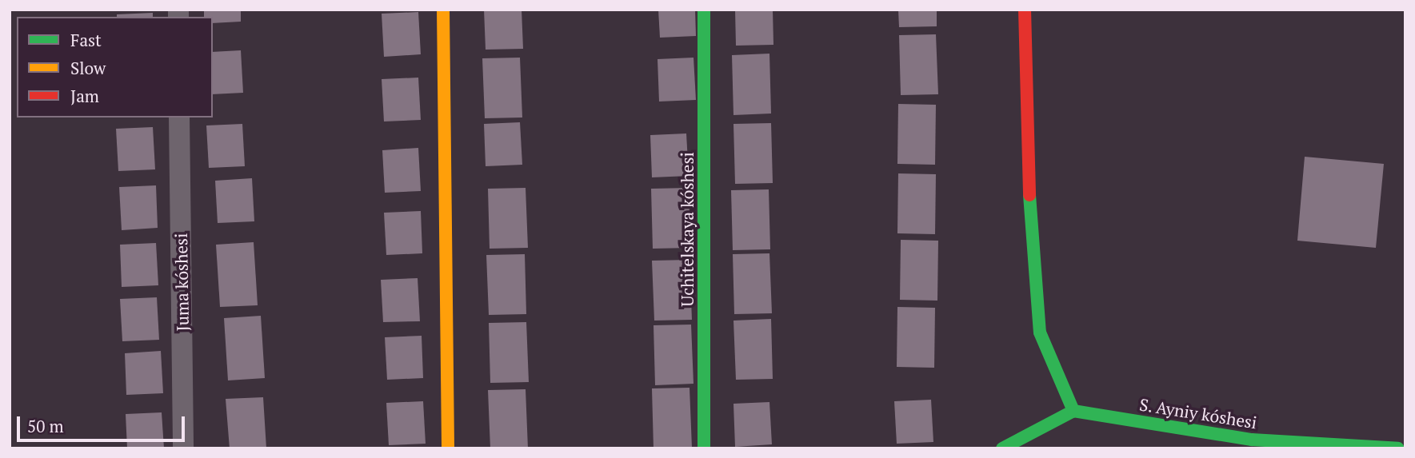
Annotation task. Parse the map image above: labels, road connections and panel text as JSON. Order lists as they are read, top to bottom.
{
  "streets": {
    "street": ["Uchitelskaya kóshesi", "Juma kóshesi", "S. Ayniy kóshesi"]
  },
  "legend": ["Fast", "Slow", "Jam"],
  "scale_bar": "50 m"
}
